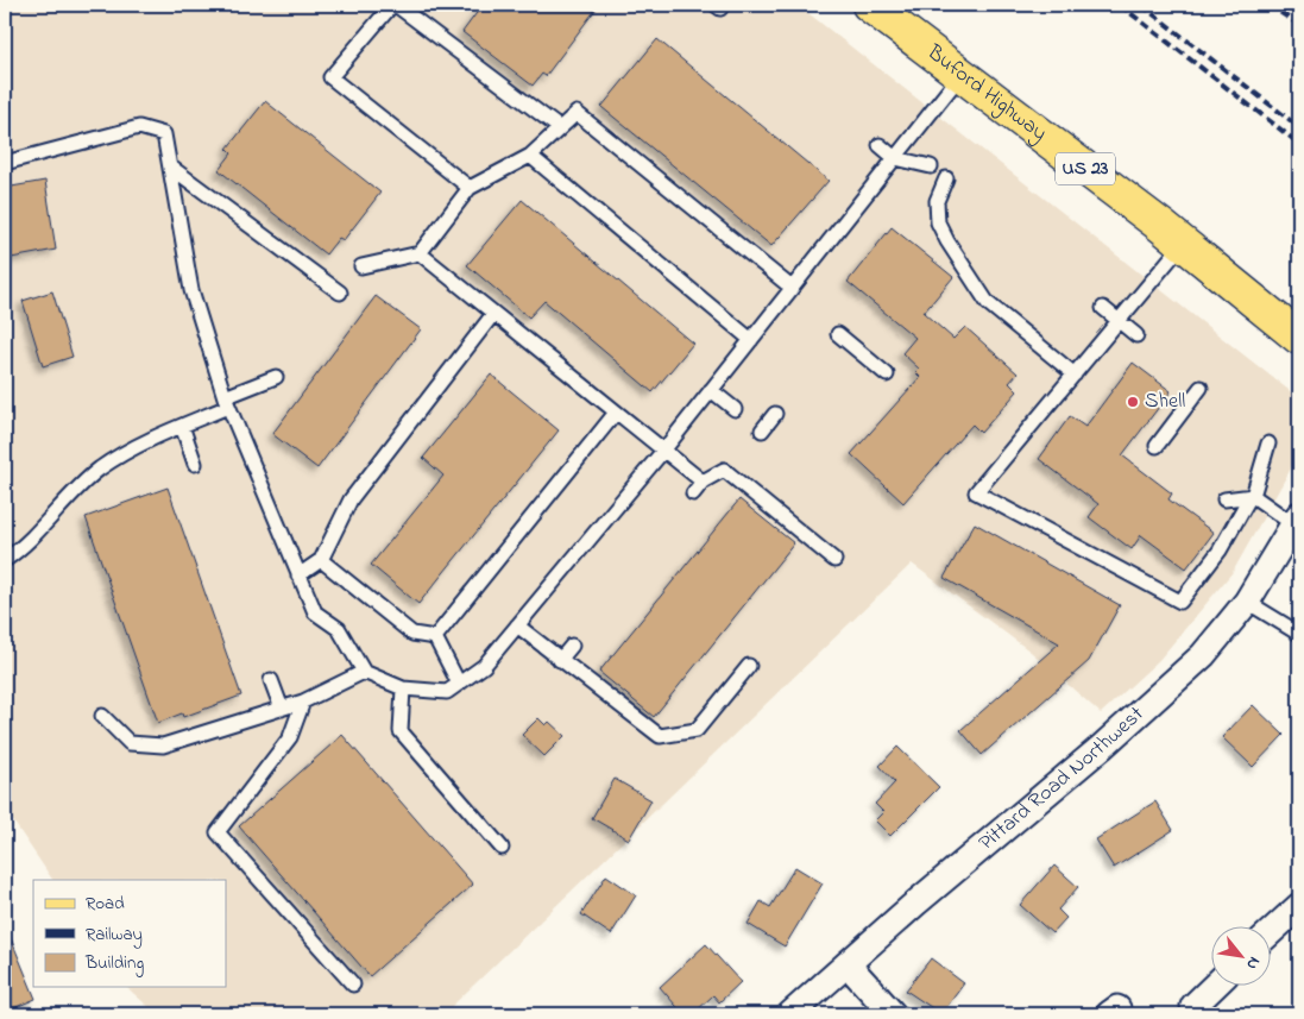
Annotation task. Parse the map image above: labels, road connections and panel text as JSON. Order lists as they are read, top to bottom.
{
  "streets": {
    "main road": ["Buford Highway", "US 23"],
    "street": ["Pittard Road Northwest"]
  },
  "places": ["Shell"],
  "legend": ["Road", "Railway", "Building"],
  "north": "bottom right"
}
